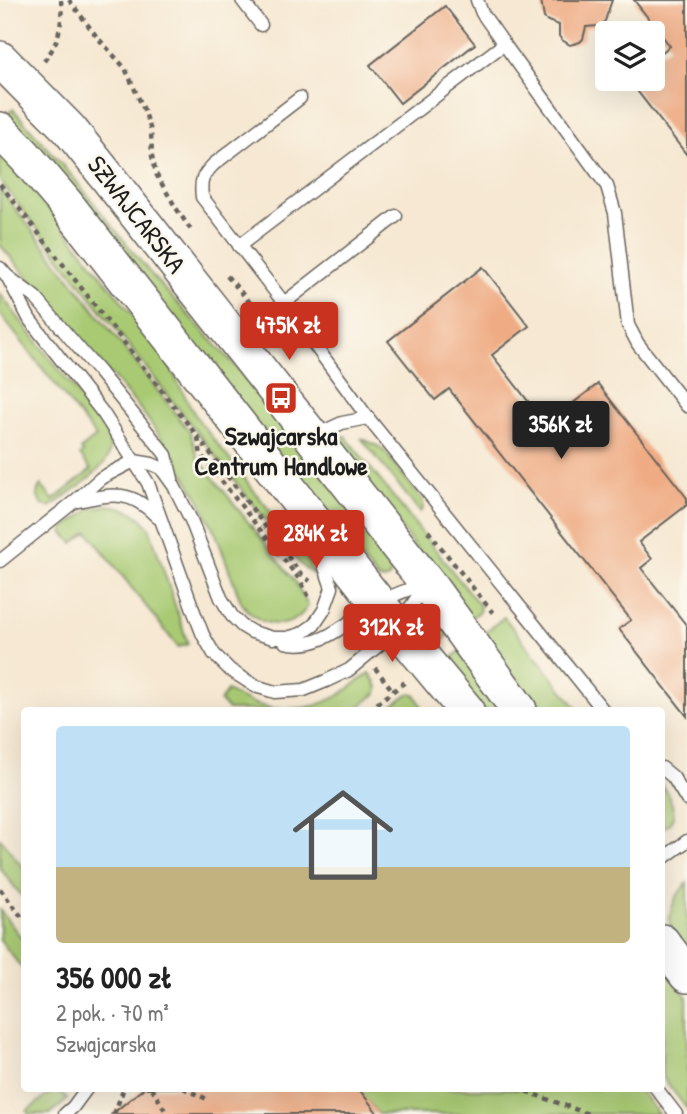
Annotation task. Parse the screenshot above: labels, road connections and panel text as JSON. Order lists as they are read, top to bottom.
{
  "streets": {
    "street": ["SZWAJCARSKA"]
  },
  "places": {
    "bus stop": ["Szwajcarska Centrum Handlowe"]
  },
  "page": {
    "price": [
      "475K zł",
      "356K zł",
      "284K zł",
      "312K zł"
    ],
    "list": [
      {
        "name": "356 000 zł",
        "note": "2 pok. · 70 m² · Szwajcarska"
      }
    ]
  }
}
